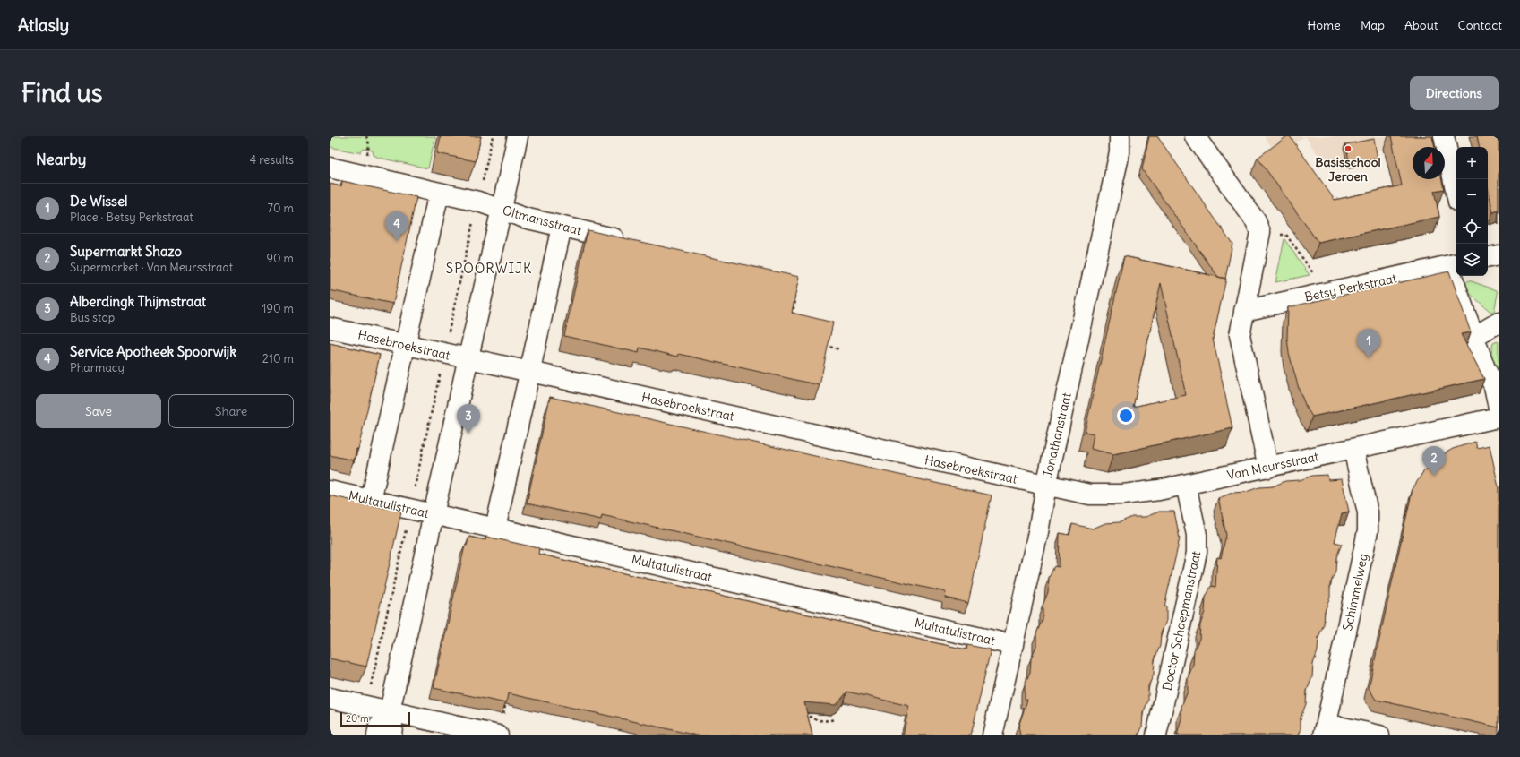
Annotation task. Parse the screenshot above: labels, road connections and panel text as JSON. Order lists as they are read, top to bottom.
{
  "streets": {
    "street": [
      "Oltmansstraat",
      "Betsy Perkstraat",
      "Hasebroekstraat",
      "Jonathanstraat",
      "Van Meursstraat",
      "Multatulistraat",
      "Schimmelweg",
      "Doctor Schaepmanstraat"
    ]
  },
  "crossings": [
    ["Hasebroekstraat", "Jonathanstraat"],
    ["Hasebroekstraat", "Van Meursstraat"],
    ["Jonathanstraat", "Van Meursstraat"],
    ["Jonathanstraat", "Multatulistraat"],
    ["Van Meursstraat", "Schimmelweg"],
    ["Van Meursstraat", "Doctor Schaepmanstraat"]
  ],
  "districts": ["SPOORWIJK"],
  "places": ["Basisschool Jeroen"],
  "scale_bar": "20 m",
  "north": "top",
  "page": {
    "header": "Atlasly",
    "nav": [
      "Home",
      "Map",
      "About",
      "Contact"
    ],
    "buttons": [
      "Directions",
      ["Save", "Share"]
    ],
    "title": "Find us",
    "heading": ["Nearby", "4 results"],
    "map_buttons": ["+", "−"],
    "list": [
      {
        "mark": "1",
        "name": "De Wissel",
        "note": "Place · Betsy Perkstraat",
        "value": "70 m"
      },
      {
        "mark": "2",
        "name": "Supermarkt Shazo",
        "note": "Supermarket · Van Meursstraat",
        "value": "90 m"
      },
      {
        "mark": "3",
        "name": "Alberdingk Thijmstraat",
        "note": "Bus stop",
        "value": "190 m"
      },
      {
        "mark": "4",
        "name": "Service Apotheek Spoorwijk",
        "note": "Pharmacy",
        "value": "210 m"
      }
    ],
    "pins": [
      "4",
      "1",
      "3",
      "2"
    ],
    "scale": "20 m"
  }
}
